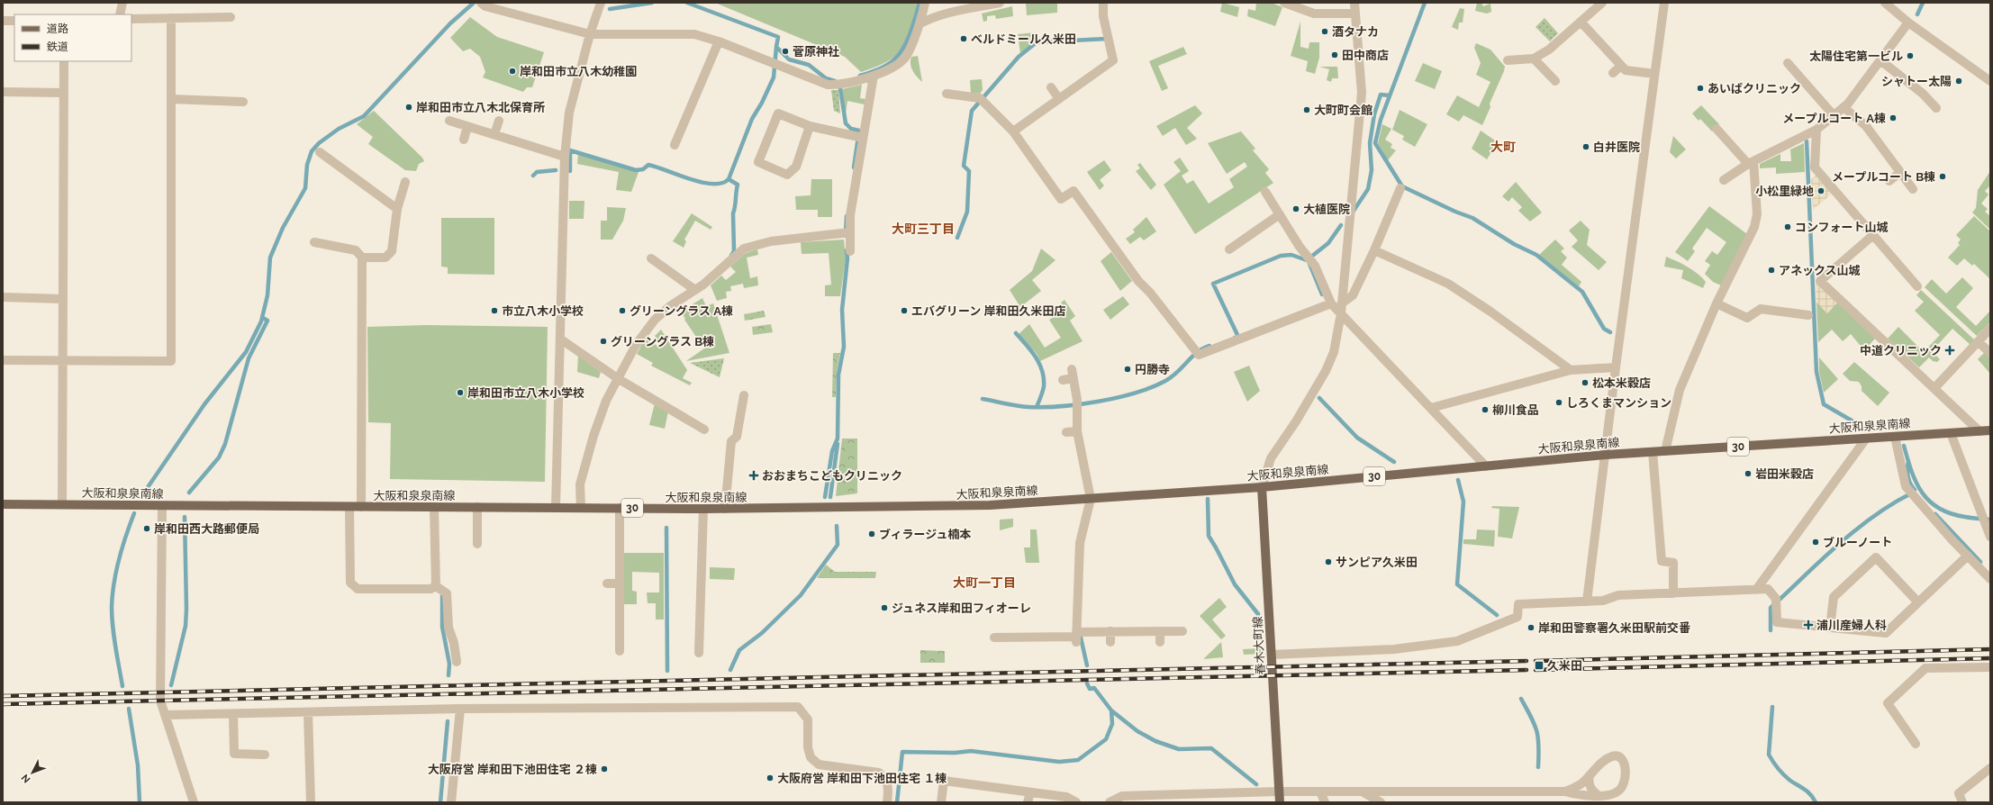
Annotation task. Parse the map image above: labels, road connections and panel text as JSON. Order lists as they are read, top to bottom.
{
  "streets": {
    "main road": ["大阪和泉泉南線", "30", "春木大町線"]
  },
  "crossings": [
    ["大阪和泉泉南線", "春木大町線"]
  ],
  "districts": ["大町", "大町三丁目", "大町一丁目"],
  "places": {
    "other": [
      "酒タナカ",
      "ベルドミール久米田",
      "菅原神社",
      "田中商店",
      "太陽住宅第一ビル",
      "岸和田市立八木幼稚園",
      "シャトー太陽",
      "あいばクリニック",
      "岸和田市立八木北保育所",
      "大町町会館",
      "メープルコート A棟",
      "白井医院",
      "メープルコート B棟",
      "小松里緑地",
      "大植医院",
      "コンフォート山城",
      "アネックス山城",
      "市立八木小学校",
      "グリーングラス A棟",
      "エバグリーン 岸和田久米田店",
      "グリーングラス B棟",
      "円勝寺",
      "松本米穀店",
      "岸和田市立八木小学校",
      "しろくまマンション",
      "柳川食品",
      "岩田米穀店",
      "岸和田西大路郵便局",
      "ブィラージュ楠本",
      "ブルーノート",
      "サンピア久米田",
      "ジュネス岸和田フィオーレ",
      "岸和田警察署久米田駅前交番",
      "大阪府営 岸和田下池田住宅 ２棟",
      "大阪府営 岸和田下池田住宅 １棟"
    ],
    "health": ["中道クリニック", "おおまちこどもクリニック", "浦川産婦人科"],
    "transit": ["久米田"]
  },
  "legend": ["道路", "鉄道"],
  "north": "bottom left"
}
